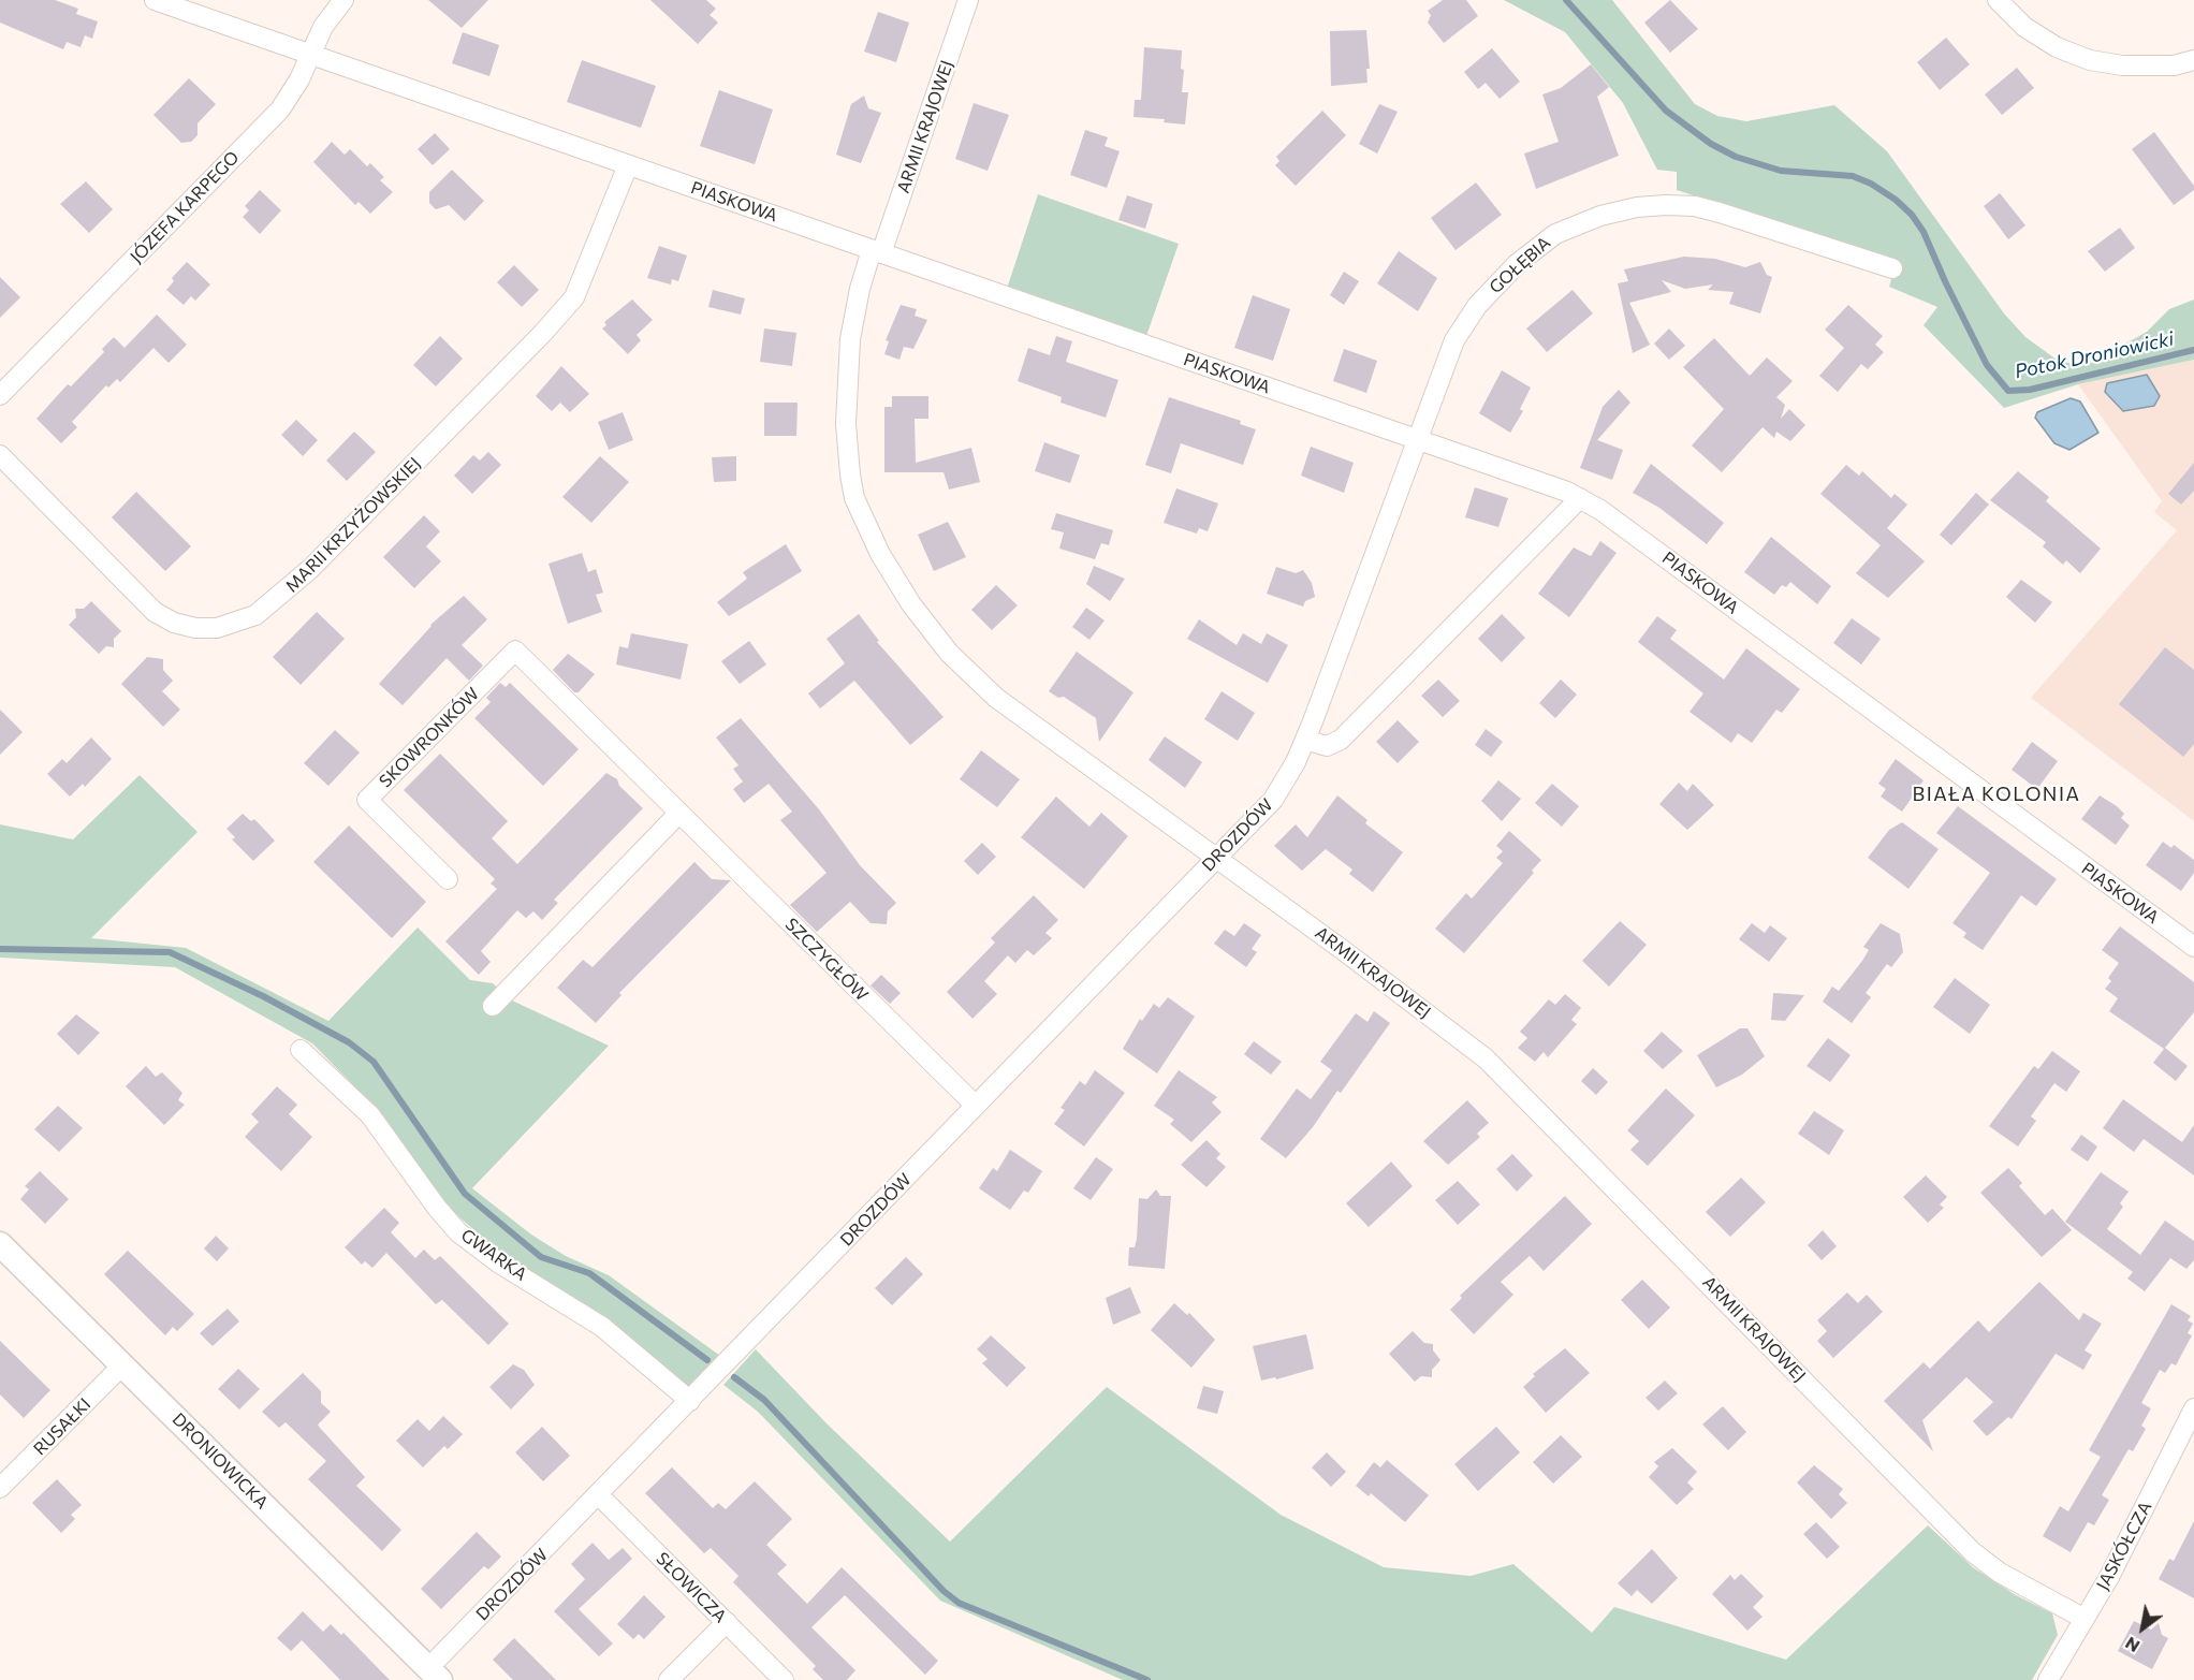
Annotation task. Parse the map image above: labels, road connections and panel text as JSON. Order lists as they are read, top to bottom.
{
  "streets": {
    "street": [
      "ARMII KRAJOWEJ",
      "PIASKOWA",
      "JÓZEFA KARPEGO",
      "GOŁĘBIA",
      "MARII KRZYŻOWSKIEJ",
      "SKOWRONKÓW",
      "DROZDÓW",
      "SZCZYGŁÓW",
      "GWARKA",
      "RUSAŁKI",
      "DRONIOWICKA",
      "JASKÓŁCZA",
      "SŁOWICZA"
    ]
  },
  "crossings": [
    ["ARMII KRAJOWEJ", "PIASKOWA"],
    ["ARMII KRAJOWEJ", "DROZDÓW"],
    ["ARMII KRAJOWEJ", "JASKÓŁCZA"],
    ["PIASKOWA", "JÓZEFA KARPEGO"],
    ["PIASKOWA", "GOŁĘBIA"],
    ["PIASKOWA", "MARII KRZYŻOWSKIEJ"],
    ["PIASKOWA", "DROZDÓW"],
    ["GOŁĘBIA", "DROZDÓW"],
    ["SKOWRONKÓW", "SZCZYGŁÓW"],
    ["DROZDÓW", "SZCZYGŁÓW"],
    ["DROZDÓW", "GWARKA"],
    ["DROZDÓW", "DRONIOWICKA"],
    ["DROZDÓW", "SŁOWICZA"],
    ["RUSAŁKI", "DRONIOWICKA"]
  ],
  "districts": ["BIAŁA KOLONIA"],
  "water": ["Potok Droniowicki"],
  "north": "bottom left"
}
